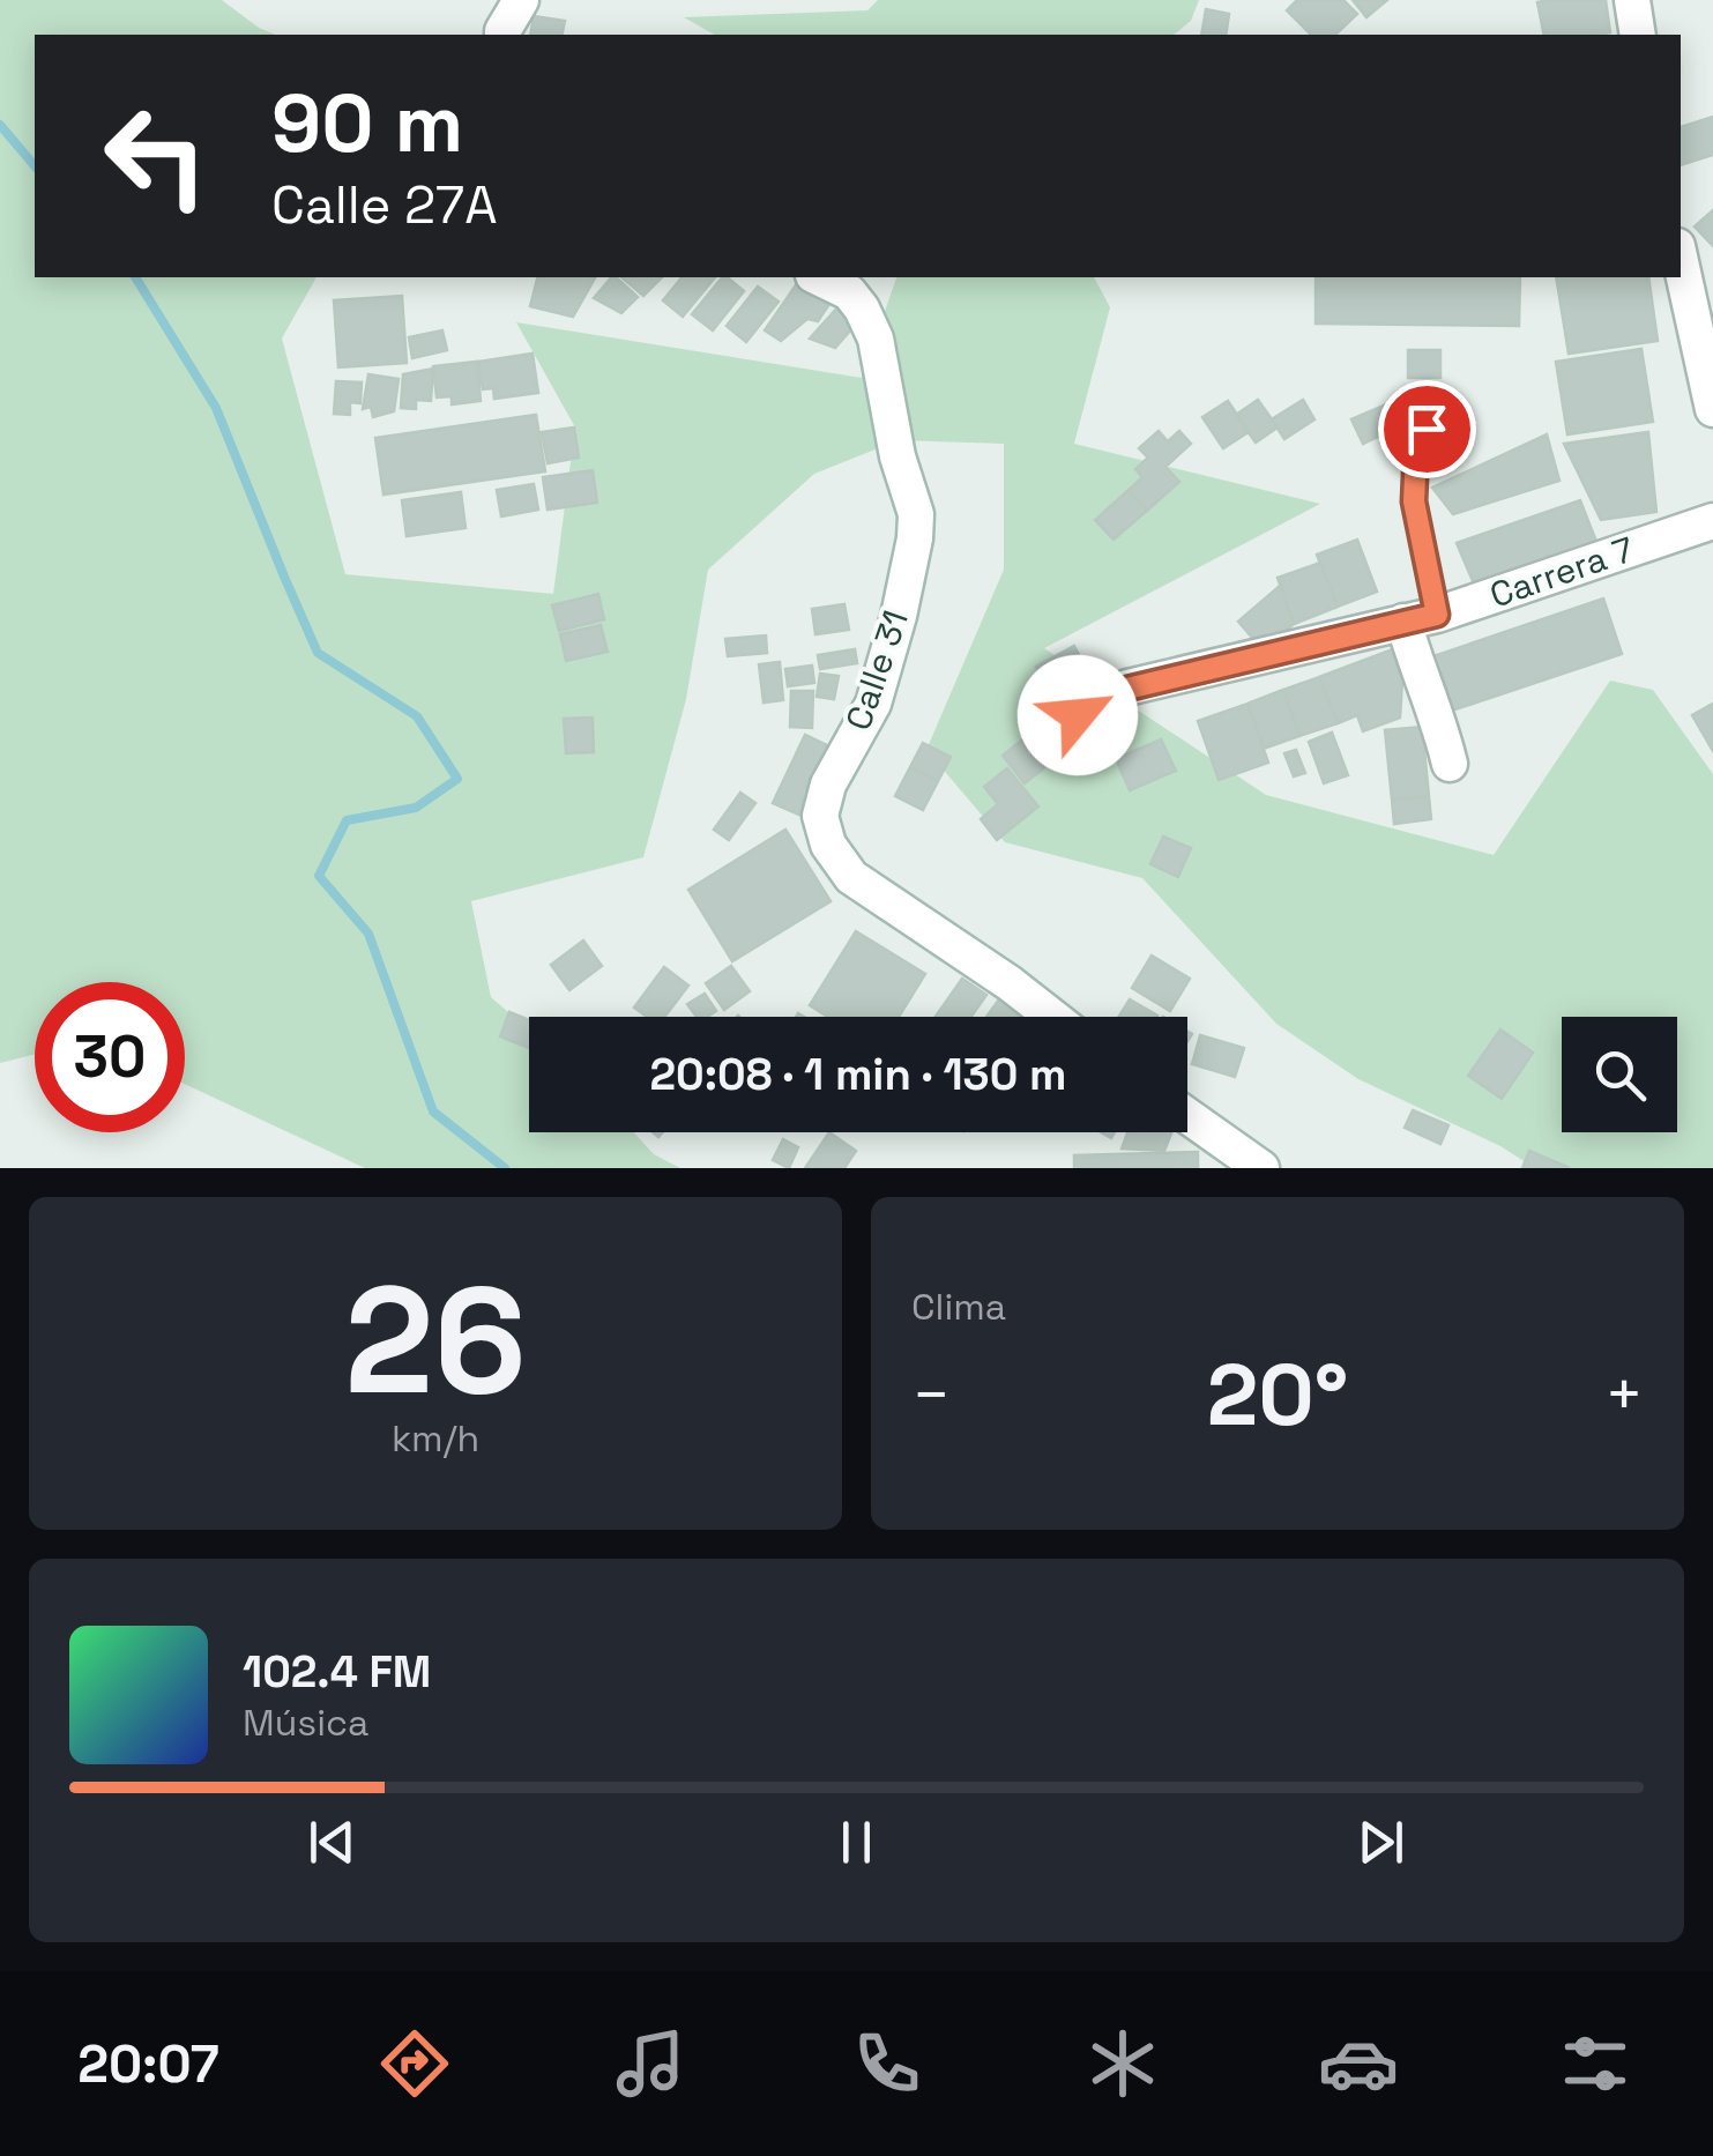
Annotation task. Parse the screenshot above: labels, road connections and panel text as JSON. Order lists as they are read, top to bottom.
{
  "streets": {
    "street": ["Carrera 7", "Calle 31"]
  },
  "page": {
    "turn": ["90 m", "Calle 27A"],
    "limit": "30",
    "trip": "20:08 · 1 min · 130 m",
    "tile": [
      ["26", "km/h"],
      "Clima"
    ],
    "heat": ["−", "20°", "+"],
    "song": ["102.4 FM", "Música"],
    "tabs": "20:07"
  }
}
